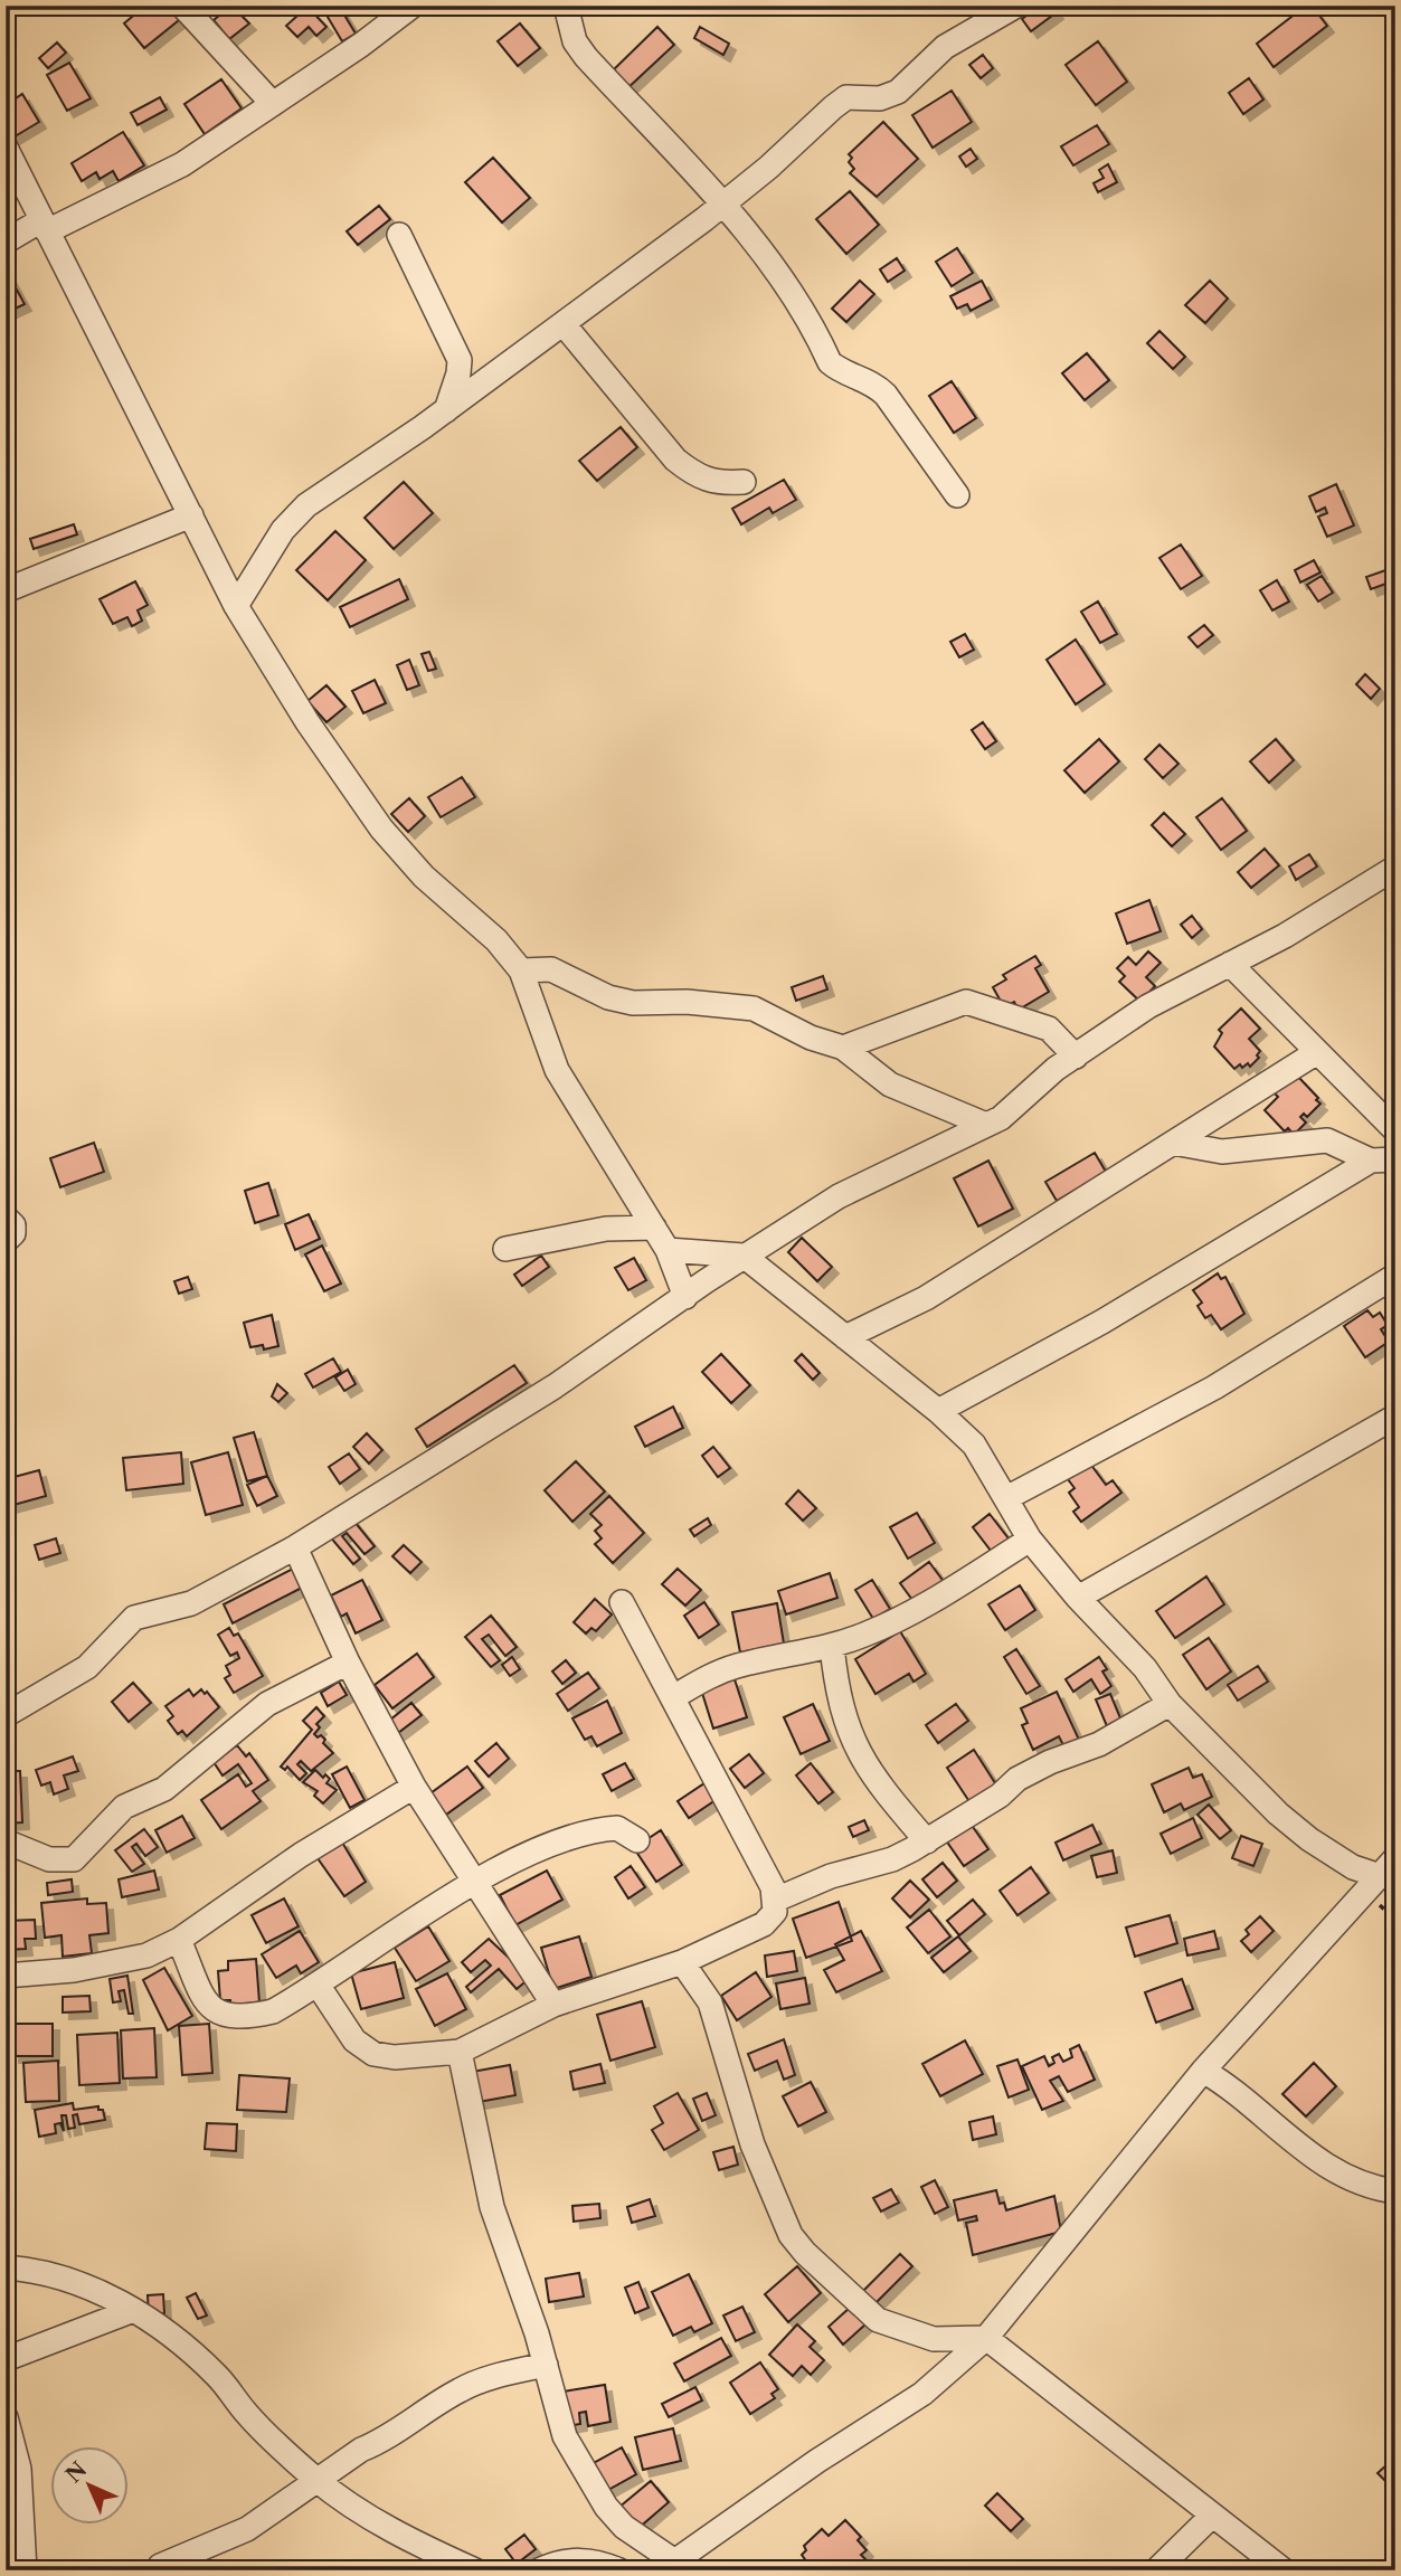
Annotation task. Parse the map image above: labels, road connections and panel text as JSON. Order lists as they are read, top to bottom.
{
  "north": "top left"
}
